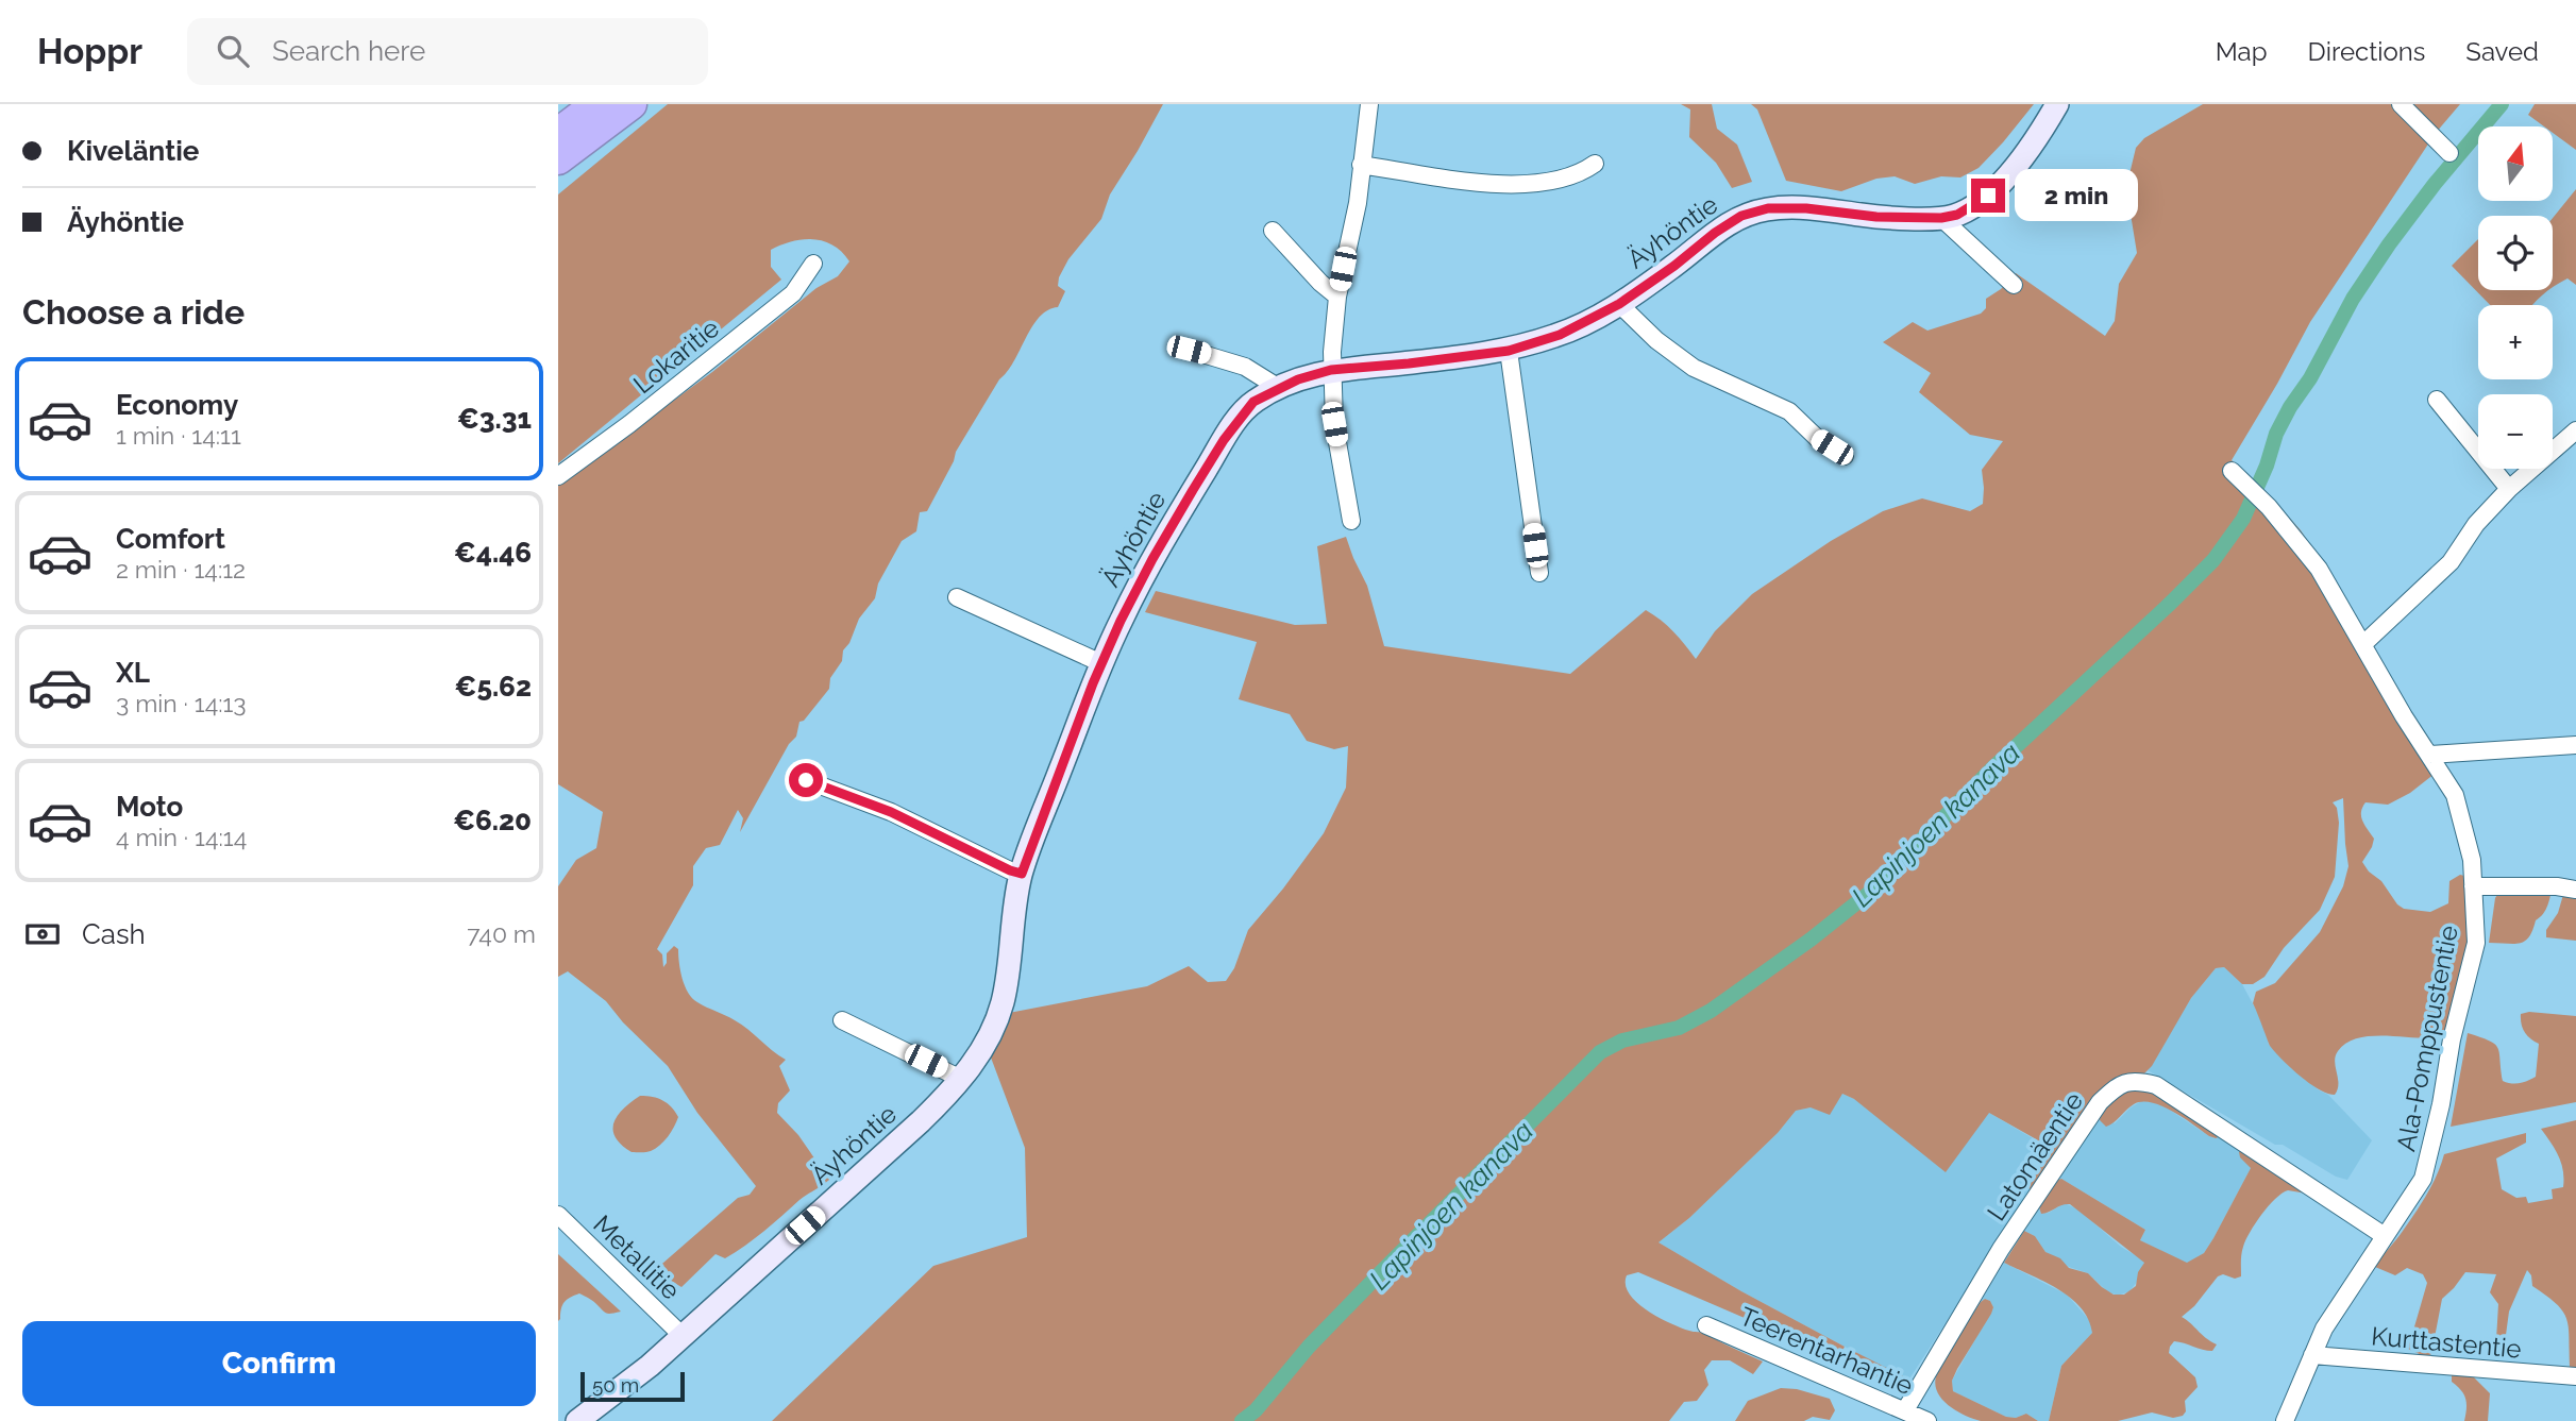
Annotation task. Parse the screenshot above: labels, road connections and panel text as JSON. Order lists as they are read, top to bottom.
{
  "streets": {
    "main road": ["Äyhöntie"],
    "street": [
      "Lokaritie",
      "Ala-Pomppustentie",
      "Latomäentie",
      "Metallitie",
      "Kurttastentie",
      "Teerentarhantie"
    ]
  },
  "crossings": [
    ["Äyhöntie", "Metallitie"],
    ["Ala-Pomppustentie", "Latomäentie"],
    ["Ala-Pomppustentie", "Kurttastentie"],
    ["Latomäentie", "Teerentarhantie"]
  ],
  "water": ["Lapinjoen kanava"],
  "scale_bar": "50 m",
  "north": "top",
  "page": {
    "header": "Hoppr",
    "search": "Search here",
    "nav": ["Map", "Directions", "Saved"],
    "banner": ["Kiveläntie", "Äyhöntie"],
    "map_buttons": ["+", "−"],
    "bubble": "2 min",
    "heading": "Choose a ride",
    "list": [
      {
        "name": "Economy",
        "note": "1 min · 14:11",
        "value": "€3.31"
      },
      {
        "name": "Comfort",
        "note": "2 min · 14:12",
        "value": "€4.46"
      },
      {
        "name": "XL",
        "note": "3 min · 14:13",
        "value": "€5.62"
      },
      {
        "name": "Moto",
        "note": "4 min · 14:14",
        "value": "€6.20"
      }
    ],
    "pay": ["Cash", "740 m"],
    "buttons": "Confirm",
    "scale": "50 m"
  }
}
